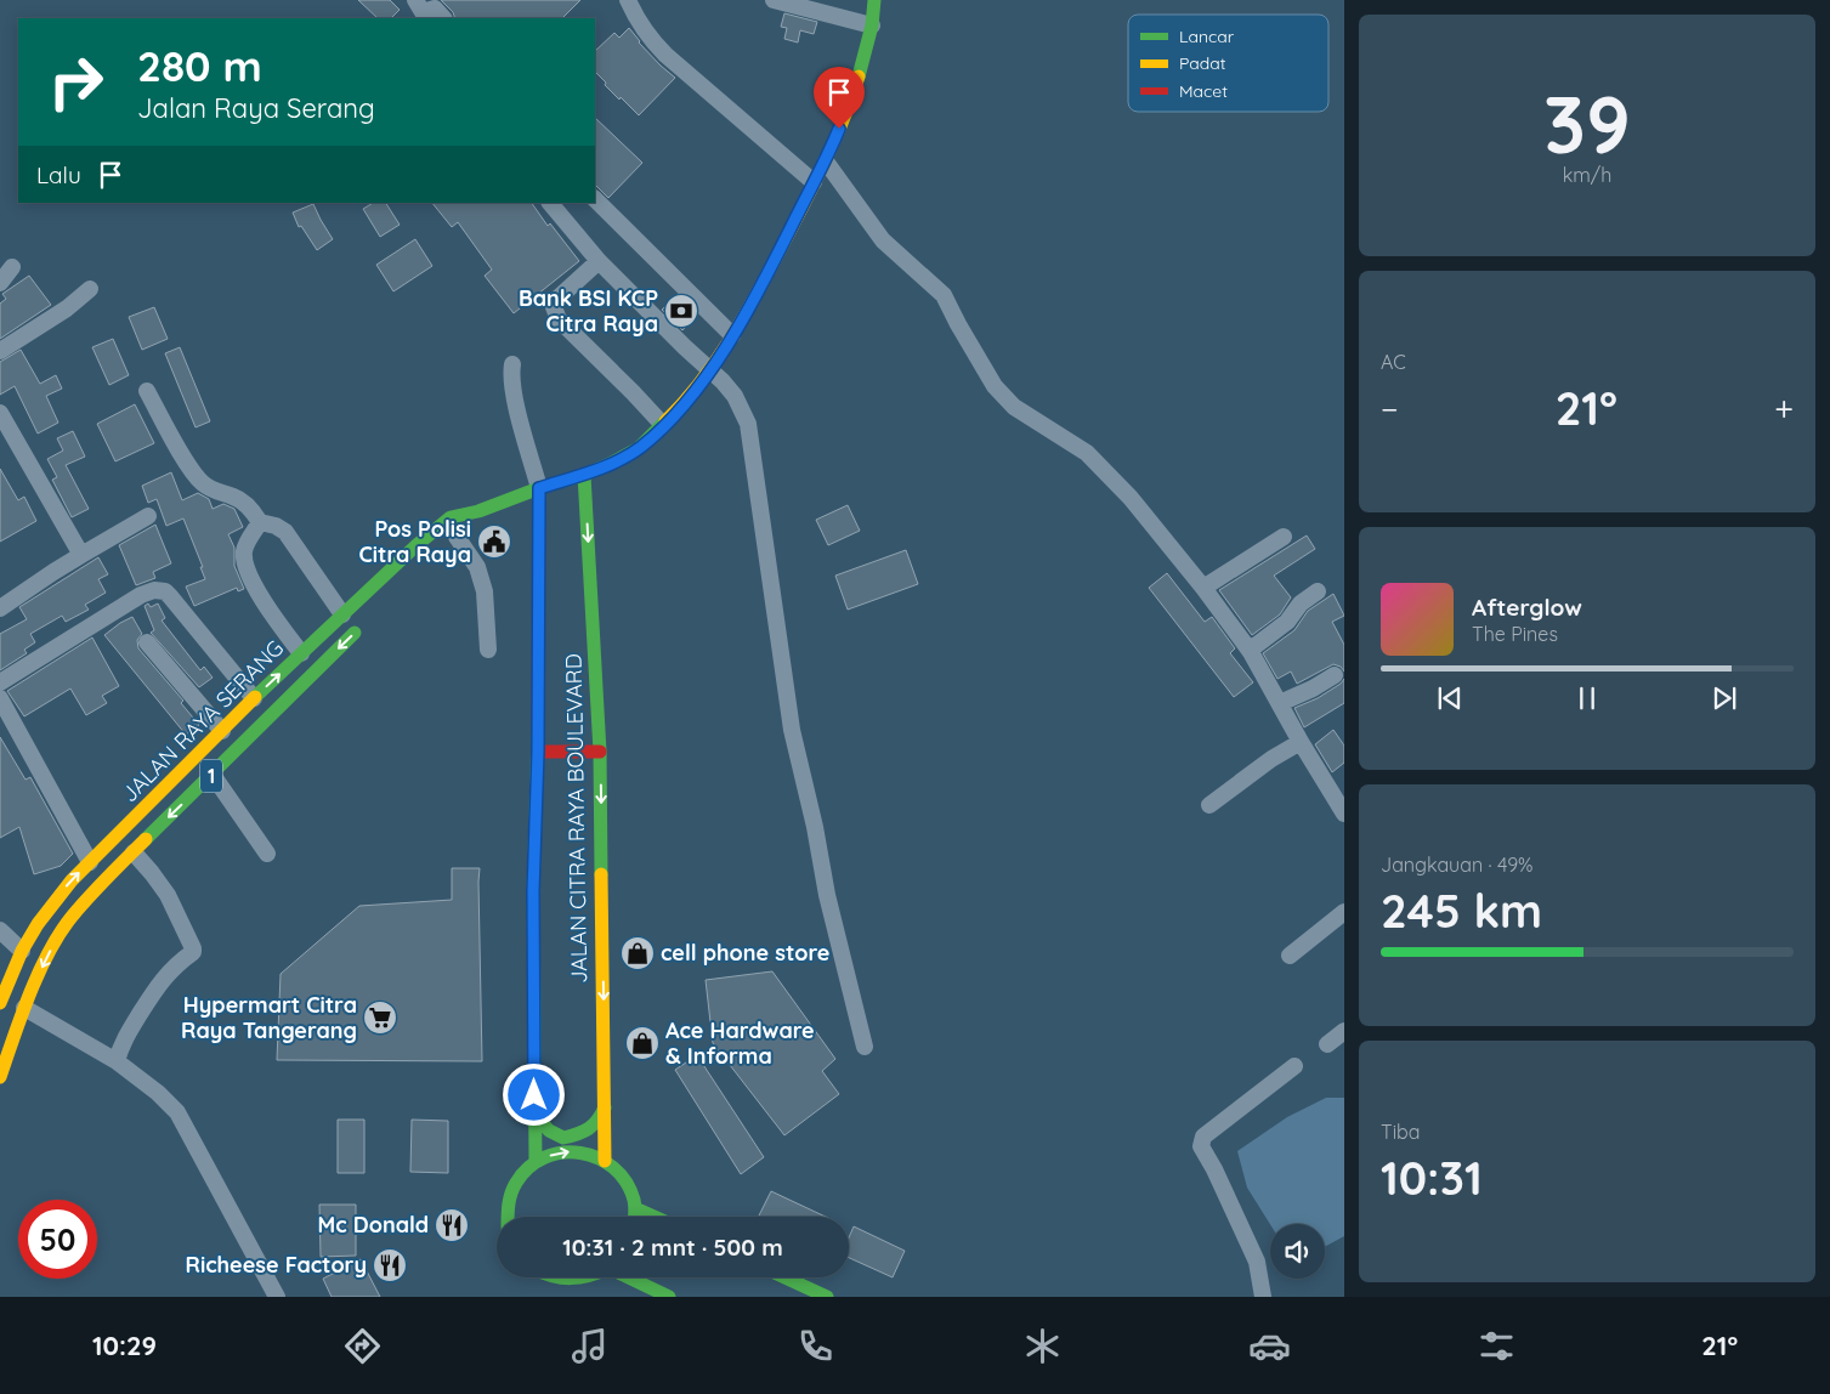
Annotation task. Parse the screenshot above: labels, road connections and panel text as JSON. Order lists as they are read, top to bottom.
{
  "streets": {
    "main road": ["JALAN RAYA SERANG", "1", "JALAN CITRA RAYA BOULEVARD"]
  },
  "crossings": [
    ["JALAN RAYA SERANG", "JALAN CITRA RAYA BOULEVARD"]
  ],
  "places": {
    "bank": ["Bank BSI KCP Citra Raya"],
    "public building": ["Pos Polisi Citra Raya"],
    "shop": ["cell phone store", "Ace Hardware & Informa"],
    "supermarket": ["Hypermart Citra Raya Tangerang"],
    "restaurant": ["Mc Donald", "Richeese Factory"]
  },
  "legend": ["Lancar", "Padat", "Macet"],
  "page": {
    "tile": [
      ["39", "km/h"],
      "AC",
      ["Jangkauan · 49%", "245 km"],
      ["Tiba", "10:31"]
    ],
    "turn": ["280 m", "Jalan Raya Serang"],
    "then": "Lalu",
    "heat": ["−", "21°", "+"],
    "song": ["Afterglow", "The Pines"],
    "limit": "50",
    "trip": "10:31 · 2 mnt · 500 m",
    "tabs": ["10:29", "21°"]
  }
}
